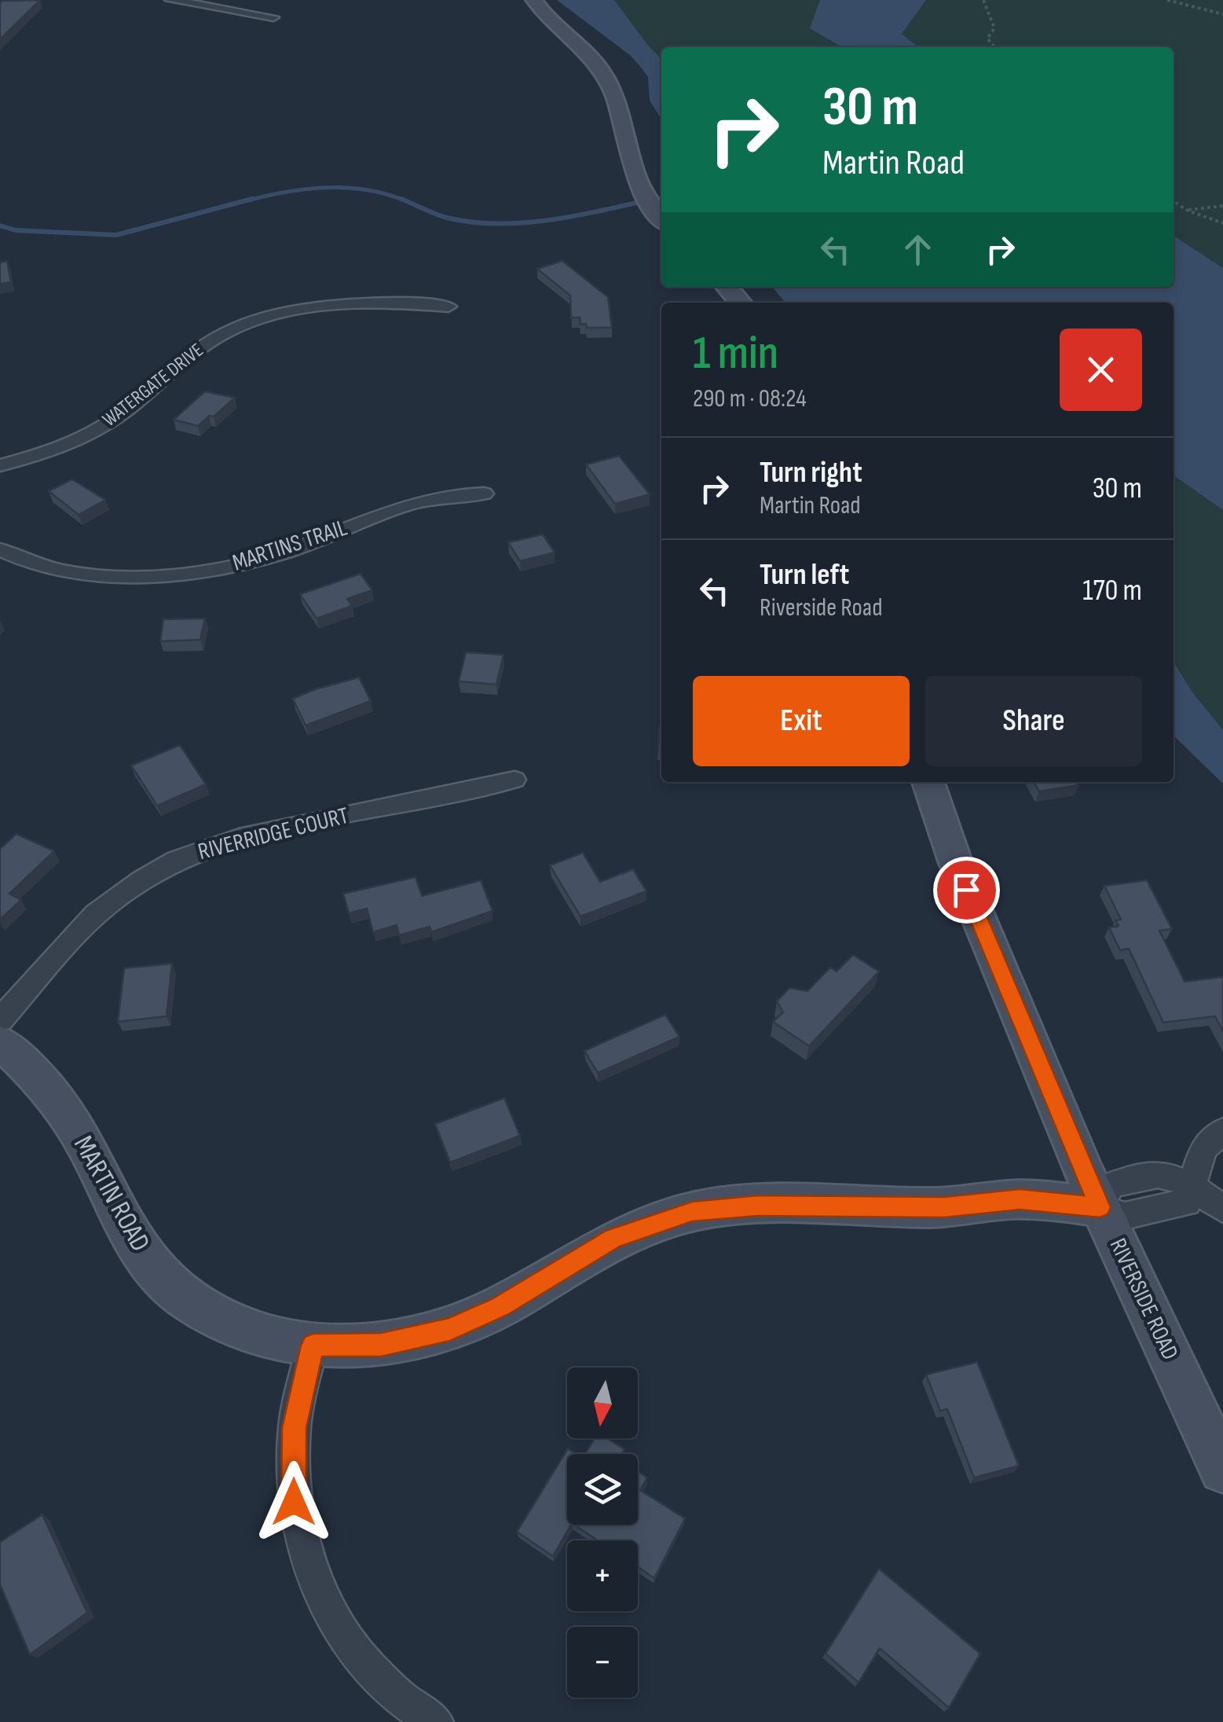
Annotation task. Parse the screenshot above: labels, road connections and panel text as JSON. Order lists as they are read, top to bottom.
{
  "streets": {
    "street": [
      "WATERGATE DRIVE",
      "MARTINS TRAIL",
      "RIVERRIDGE COURT",
      "MARTIN ROAD",
      "RIVERSIDE ROAD"
    ]
  },
  "crossings": [
    ["MARTIN ROAD", "RIVERSIDE ROAD"]
  ],
  "north": "bottom",
  "page": {
    "turn": ["30 m", "Martin Road"],
    "heading": ["1 min", "290 m · 08:24"],
    "list": [
      {
        "name": "Turn right",
        "note": "Martin Road",
        "value": "30 m"
      },
      {
        "name": "Turn left",
        "note": "Riverside Road",
        "value": "170 m"
      }
    ],
    "buttons": ["Exit", "Share"],
    "map_buttons": ["+", "−"]
  }
}
